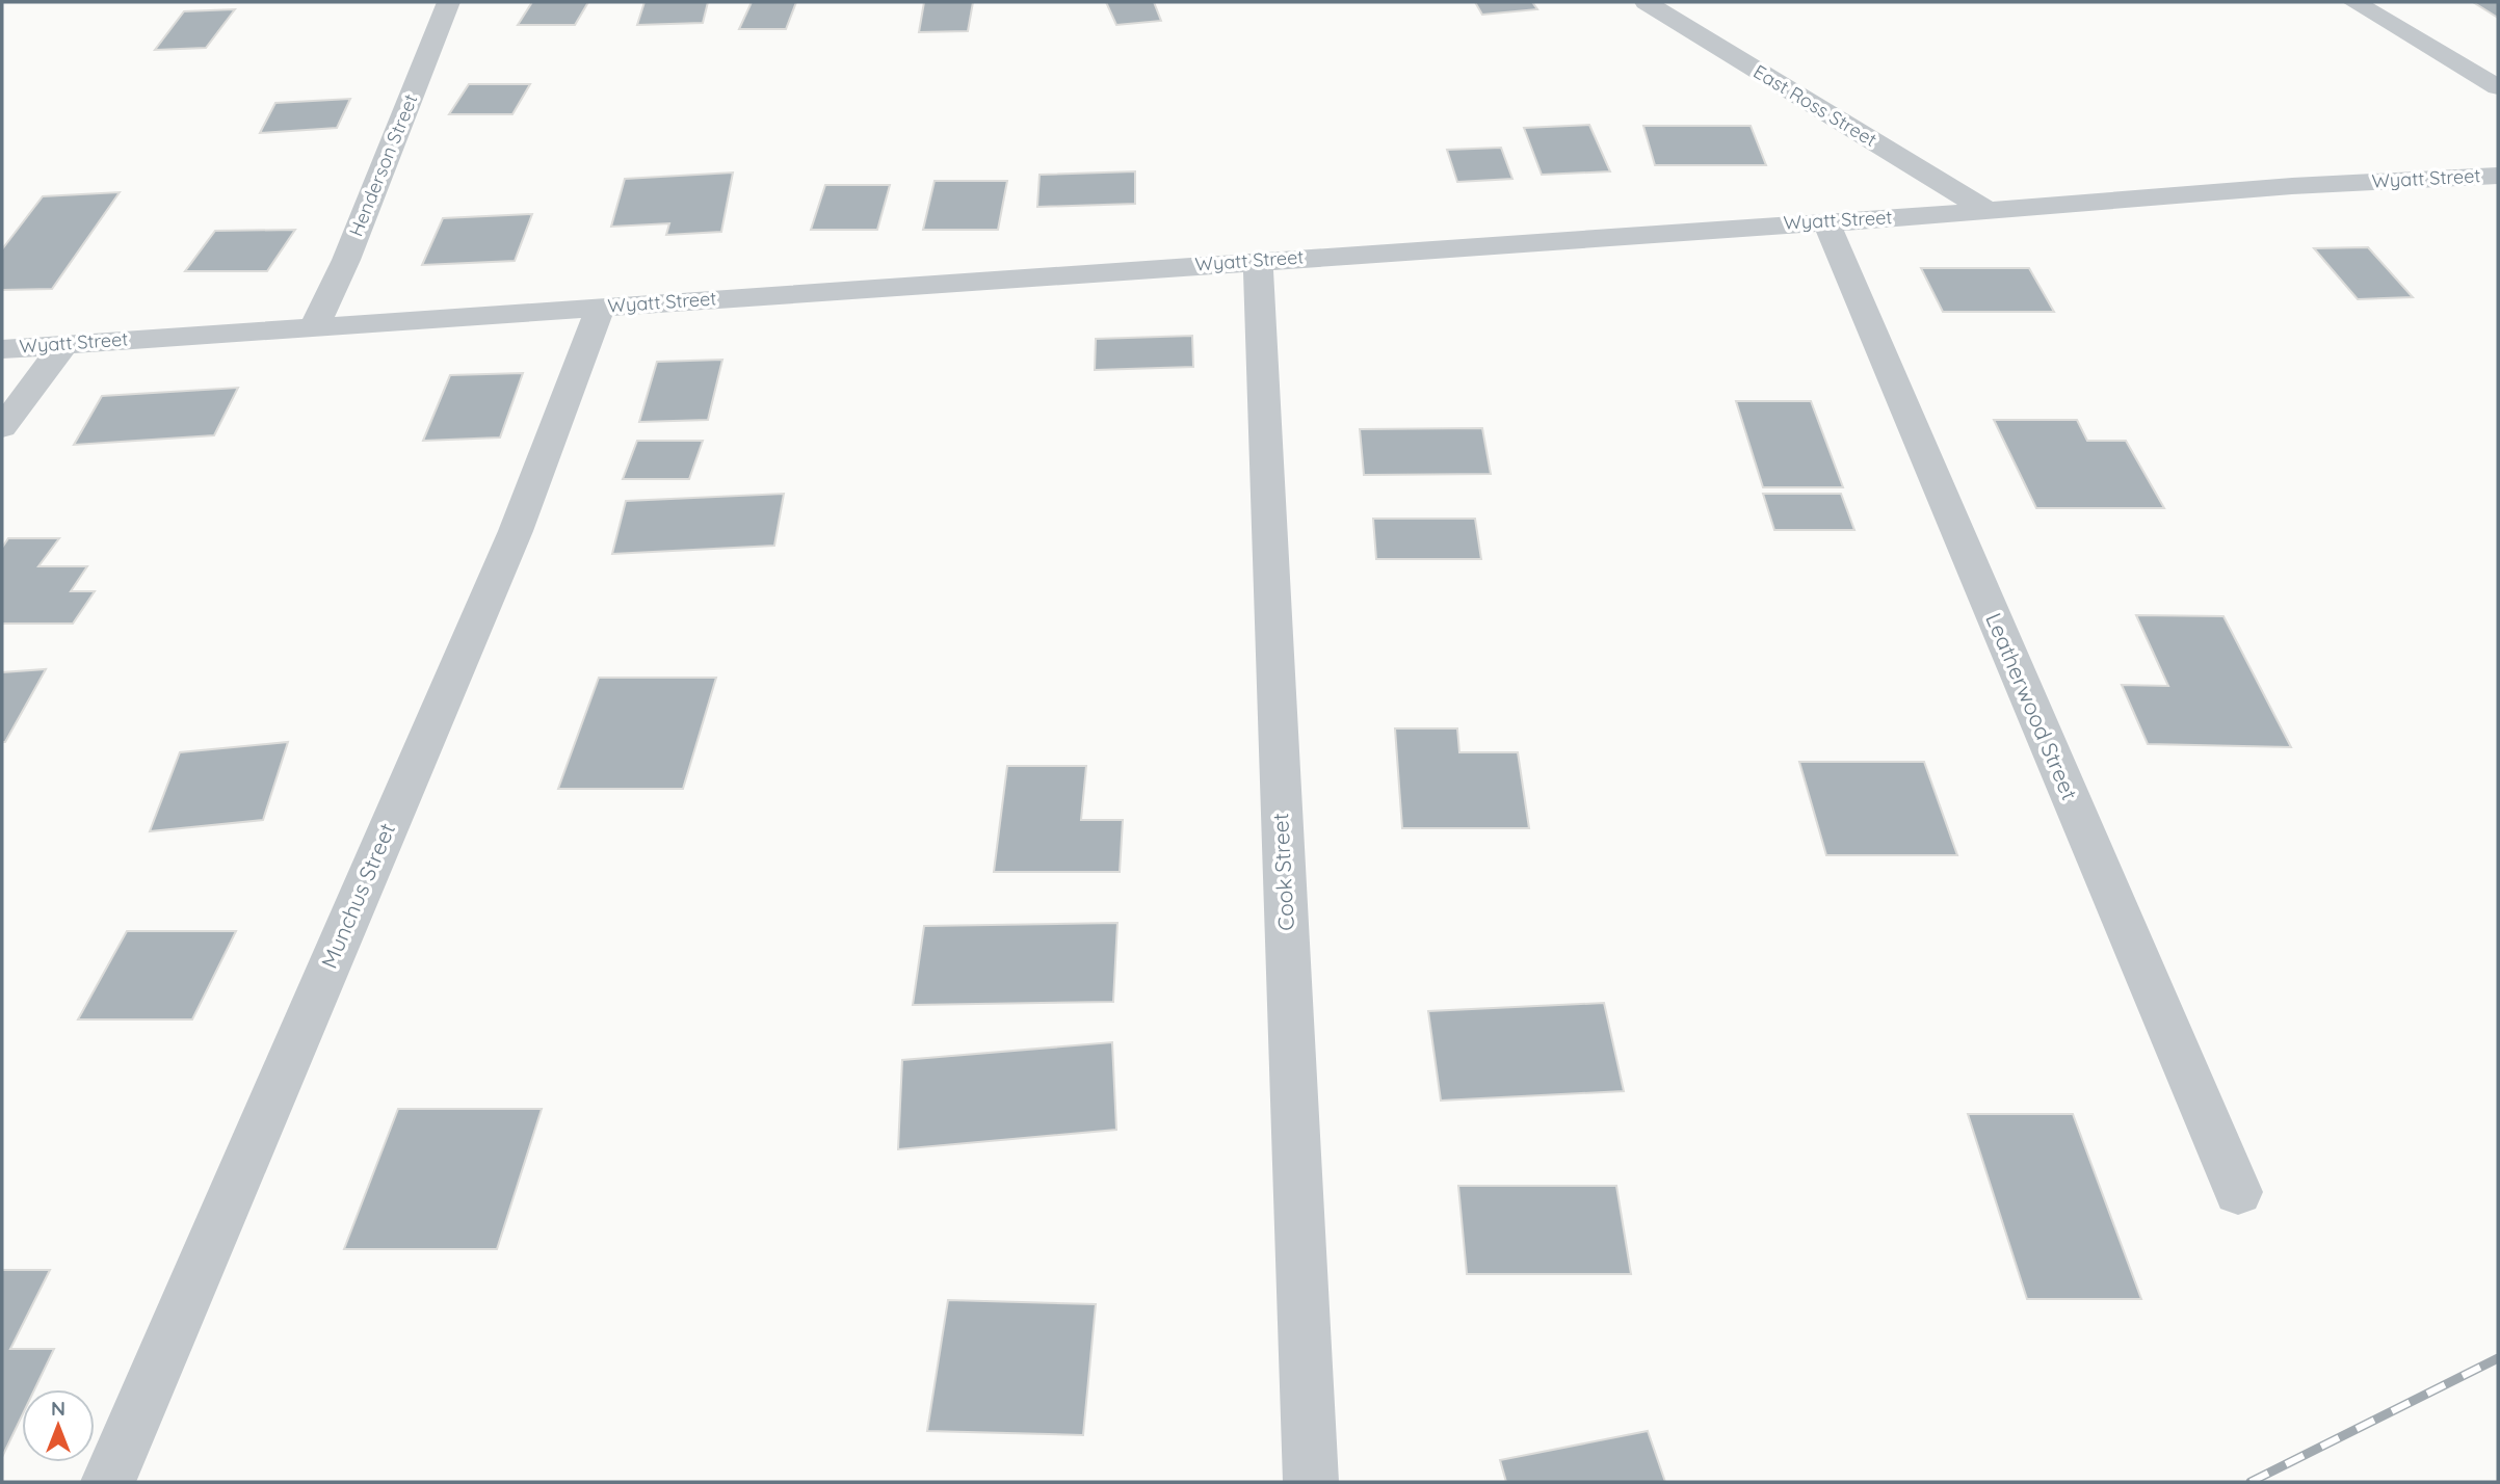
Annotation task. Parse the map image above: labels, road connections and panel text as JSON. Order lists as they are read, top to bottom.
{
  "streets": {
    "street": [
      "East Ross Street",
      "Henderson Street",
      "Wyatt Street",
      "Leatherwood Street",
      "Cook Street",
      "Munchus Street"
    ]
  },
  "crossings": [
    ["East Ross Street", "Wyatt Street"],
    ["Henderson Street", "Wyatt Street"],
    ["Wyatt Street", "Leatherwood Street"],
    ["Wyatt Street", "Cook Street"],
    ["Wyatt Street", "Munchus Street"]
  ],
  "north": "top"
}
